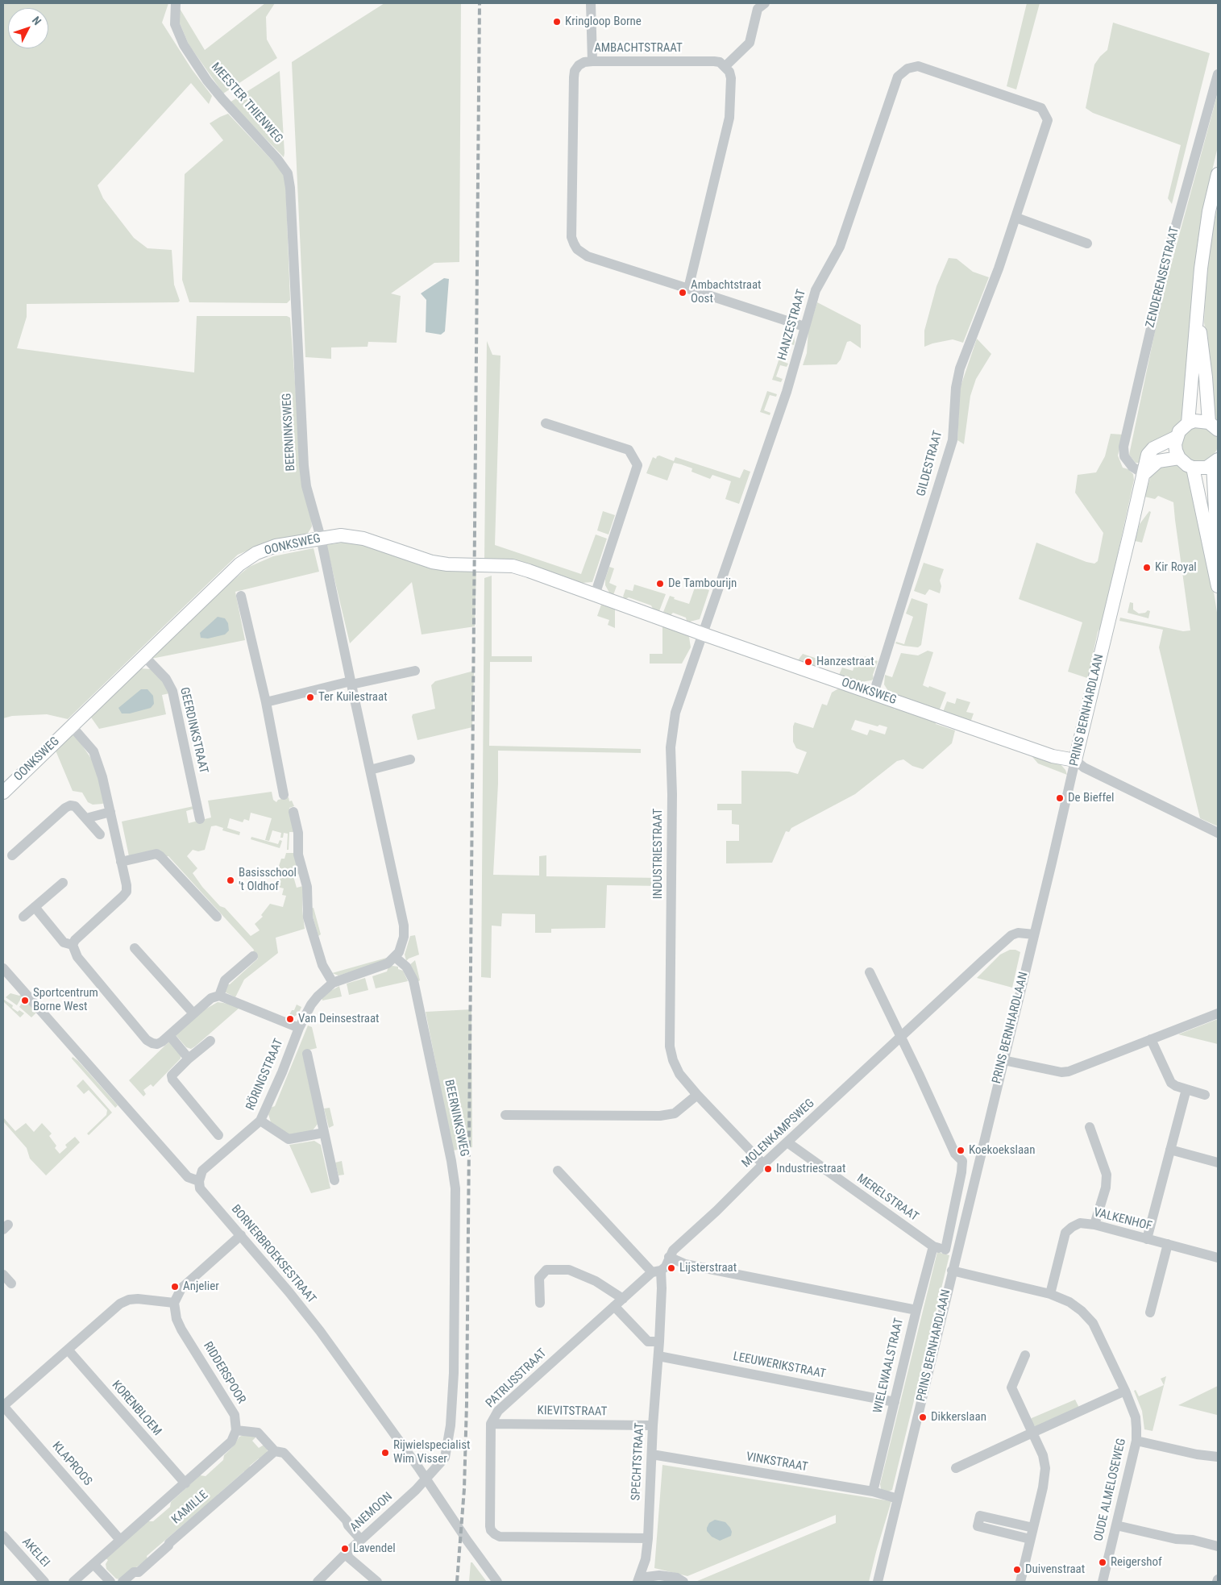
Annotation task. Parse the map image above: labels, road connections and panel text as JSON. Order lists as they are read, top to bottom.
{
  "streets": {
    "main road": ["OONKSWEG", "PRINS BERNHARDLAAN"],
    "street": [
      "AMBACHTSTRAAT",
      "MEESTER THIENWEG",
      "ZENDERENSESTRAAT",
      "HANZESTRAAT",
      "BEERNINKSWEG",
      "GILDESTRAAT",
      "GEERDINKSTRAAT",
      "INDUSTRIESTRAAT",
      "RÖRINGSTRAAT",
      "MOLENKAMPSWEG",
      "MERELSTRAAT",
      "VALKENHOF",
      "BORNERBROEKSESTRAAT",
      "LEEUWERIKSTRAAT",
      "WIELEWAALSTRAAT",
      "RIDDERSPOOR",
      "PATRIJSSTRAAT",
      "KORENBLOEM",
      "KIEVITSTRAAT",
      "SPECHTSTRAAT",
      "VINKSTRAAT",
      "KLAPROOS",
      "OUDE ALMELOSEWEG",
      "KAMILLE",
      "ANEMOON",
      "AKELEI"
    ]
  },
  "crossings": [
    ["AMBACHTSTRAAT", "HANZESTRAAT"],
    ["MEESTER THIENWEG", "BEERNINKSWEG"],
    ["ZENDERENSESTRAAT", "PRINS BERNHARDLAAN"],
    ["HANZESTRAAT", "GILDESTRAAT"],
    ["HANZESTRAAT", "OONKSWEG"],
    ["HANZESTRAAT", "INDUSTRIESTRAAT"],
    ["BEERNINKSWEG", "OONKSWEG"],
    ["BEERNINKSWEG", "RÖRINGSTRAAT"],
    ["BEERNINKSWEG", "BORNERBROEKSESTRAAT"],
    ["BEERNINKSWEG", "ANEMOON"],
    ["GILDESTRAAT", "OONKSWEG"],
    ["OONKSWEG", "PRINS BERNHARDLAAN"],
    ["OONKSWEG", "GEERDINKSTRAAT"],
    ["OONKSWEG", "INDUSTRIESTRAAT"],
    ["PRINS BERNHARDLAAN", "MOLENKAMPSWEG"],
    ["PRINS BERNHARDLAAN", "MERELSTRAAT"],
    ["PRINS BERNHARDLAAN", "VINKSTRAAT"],
    ["PRINS BERNHARDLAAN", "OUDE ALMELOSEWEG"],
    ["INDUSTRIESTRAAT", "MOLENKAMPSWEG"],
    ["RÖRINGSTRAAT", "BORNERBROEKSESTRAAT"],
    ["MOLENKAMPSWEG", "MERELSTRAAT"],
    ["MOLENKAMPSWEG", "PATRIJSSTRAAT"],
    ["MOLENKAMPSWEG", "SPECHTSTRAAT"],
    ["MERELSTRAAT", "WIELEWAALSTRAAT"],
    ["VALKENHOF", "OUDE ALMELOSEWEG"],
    ["BORNERBROEKSESTRAAT", "ANEMOON"],
    ["LEEUWERIKSTRAAT", "WIELEWAALSTRAAT"],
    ["LEEUWERIKSTRAAT", "SPECHTSTRAAT"],
    ["WIELEWAALSTRAAT", "VINKSTRAAT"],
    ["PATRIJSSTRAAT", "KIEVITSTRAAT"],
    ["PATRIJSSTRAAT", "SPECHTSTRAAT"],
    ["KIEVITSTRAAT", "SPECHTSTRAAT"],
    ["SPECHTSTRAAT", "VINKSTRAAT"]
  ],
  "places": [
    "Kringloop Borne",
    "Ambachtstraat Oost",
    "Kir Royal",
    "De Tambourijn",
    "Hanzestraat",
    "Ter Kuilestraat",
    "De Bieffel",
    "Basisschool 't Oldhof",
    "Sportcentrum Borne West",
    "Van Deinsestraat",
    "Koekoekslaan",
    "Industriestraat",
    "Lijsterstraat",
    "Anjelier",
    "Dikkerslaan",
    "Rijwielspecialist Wim Visser",
    "Lavendel",
    "Reigershof",
    "Duivenstraat"
  ],
  "north": "top right"
}
